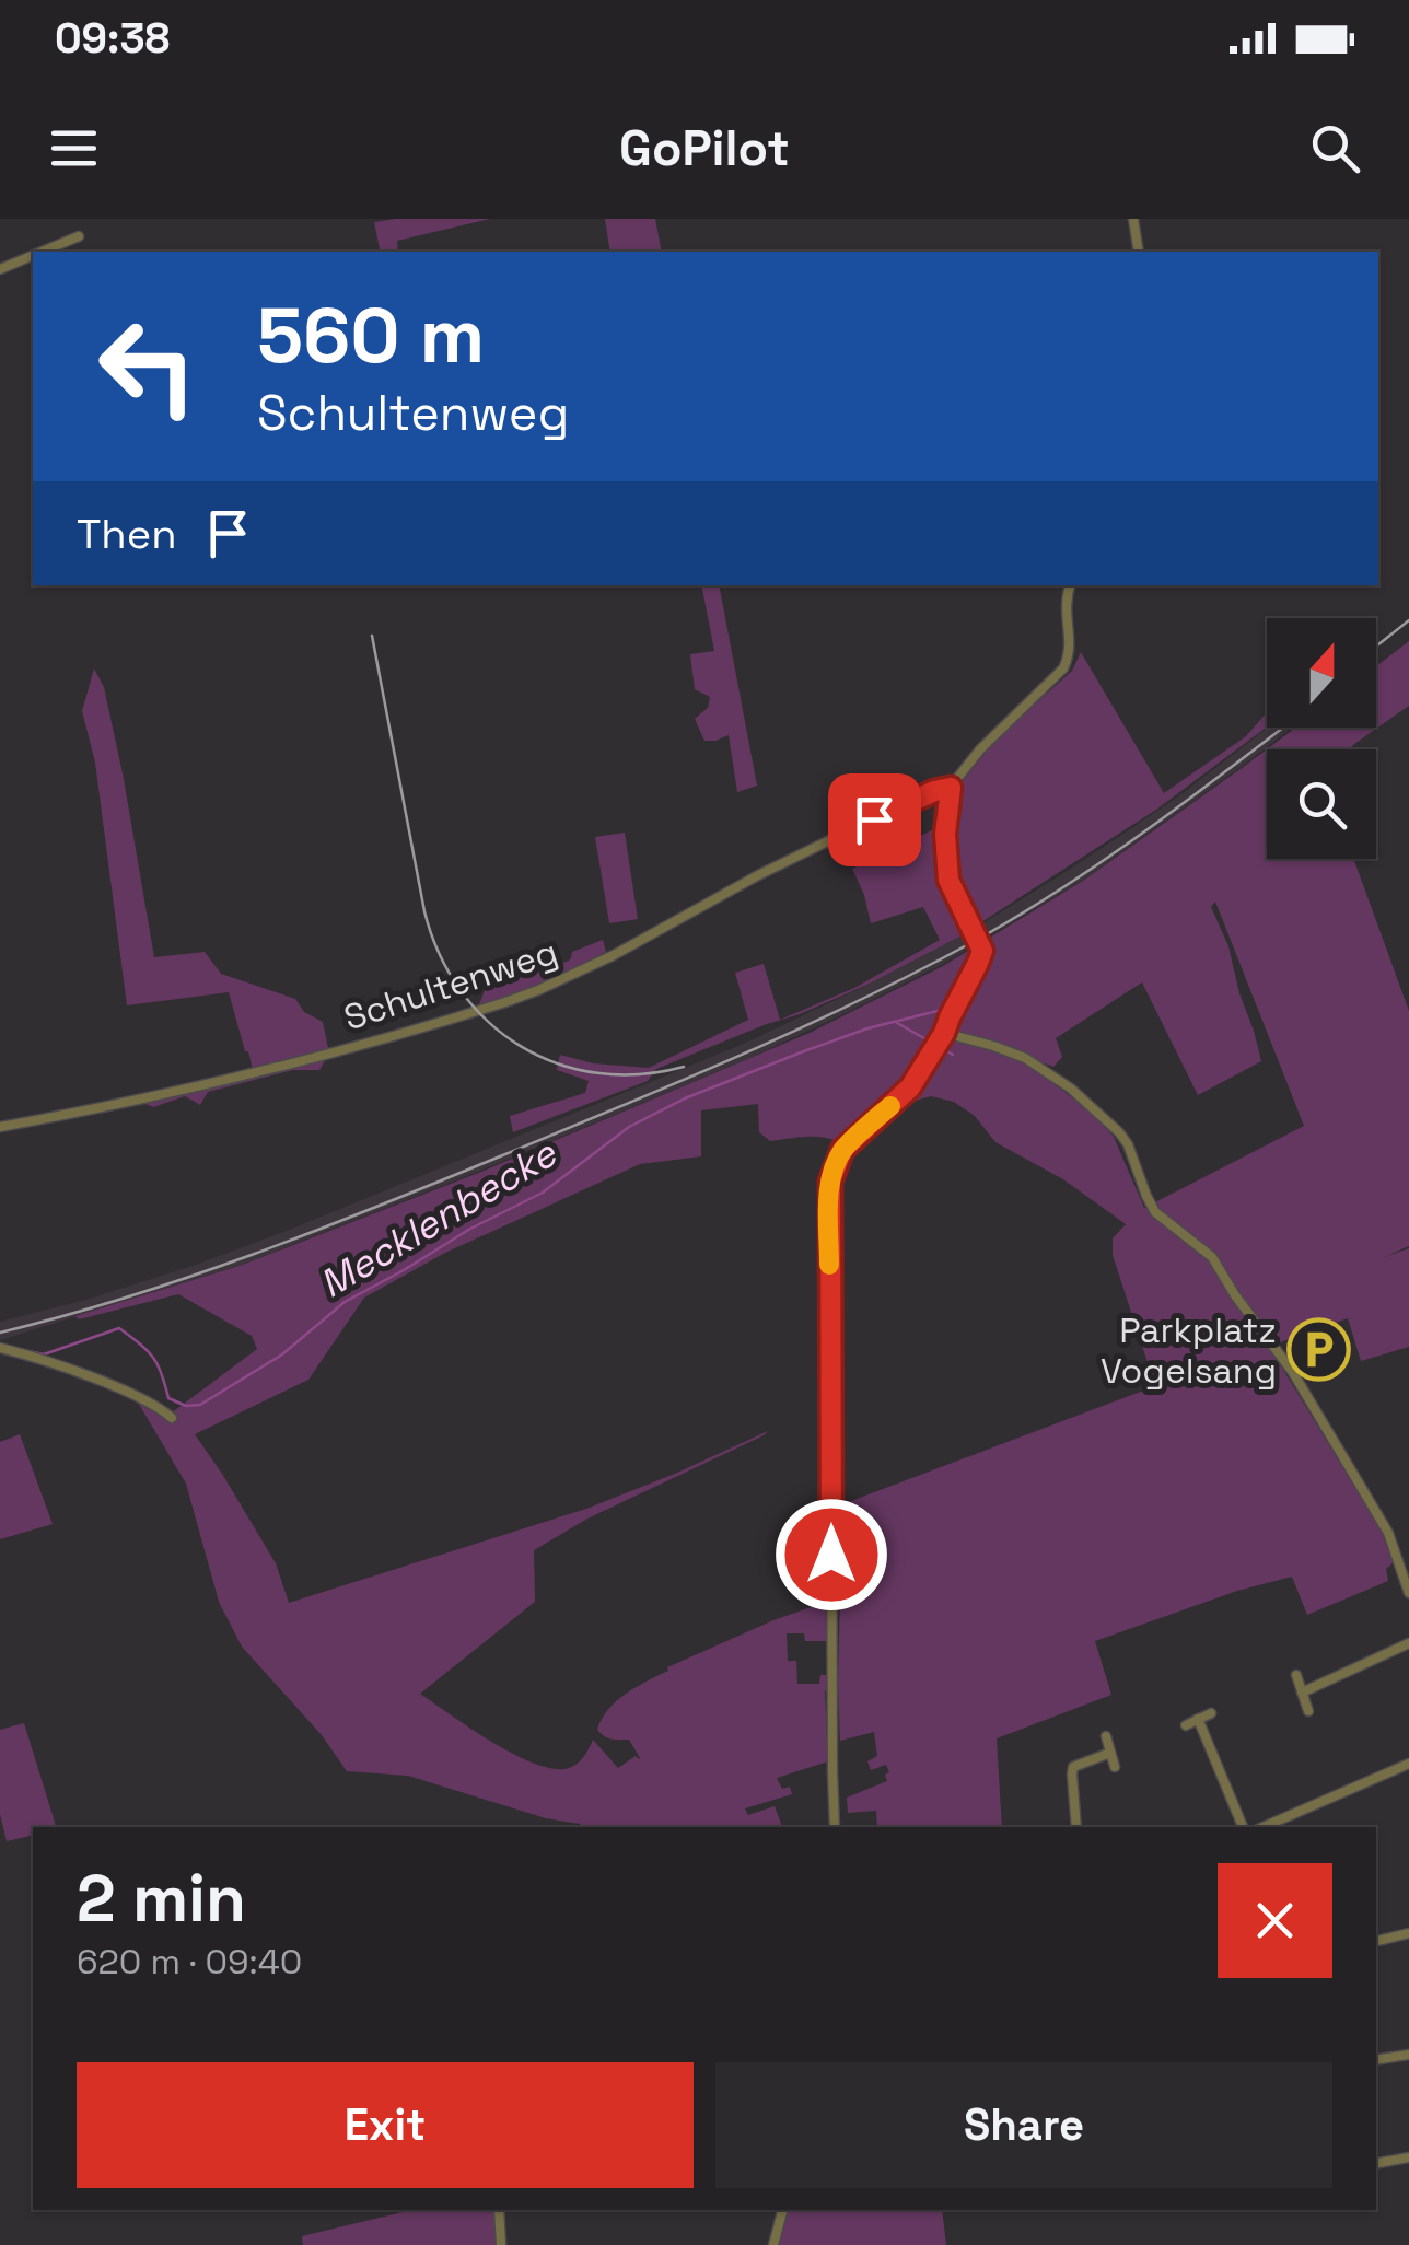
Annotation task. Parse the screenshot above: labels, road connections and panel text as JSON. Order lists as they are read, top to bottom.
{
  "streets": {
    "street": ["Schultenweg"]
  },
  "water": ["Mecklenbecke"],
  "places": {
    "parking": ["Parkplatz Vogelsang"]
  },
  "north": "top",
  "page": {
    "status": "09:38",
    "header": "GoPilot",
    "turn": ["560 m", "Schultenweg"],
    "then": "Then",
    "heading": ["2 min", "620 m · 09:40"],
    "buttons": ["Exit", "Share"]
  }
}
